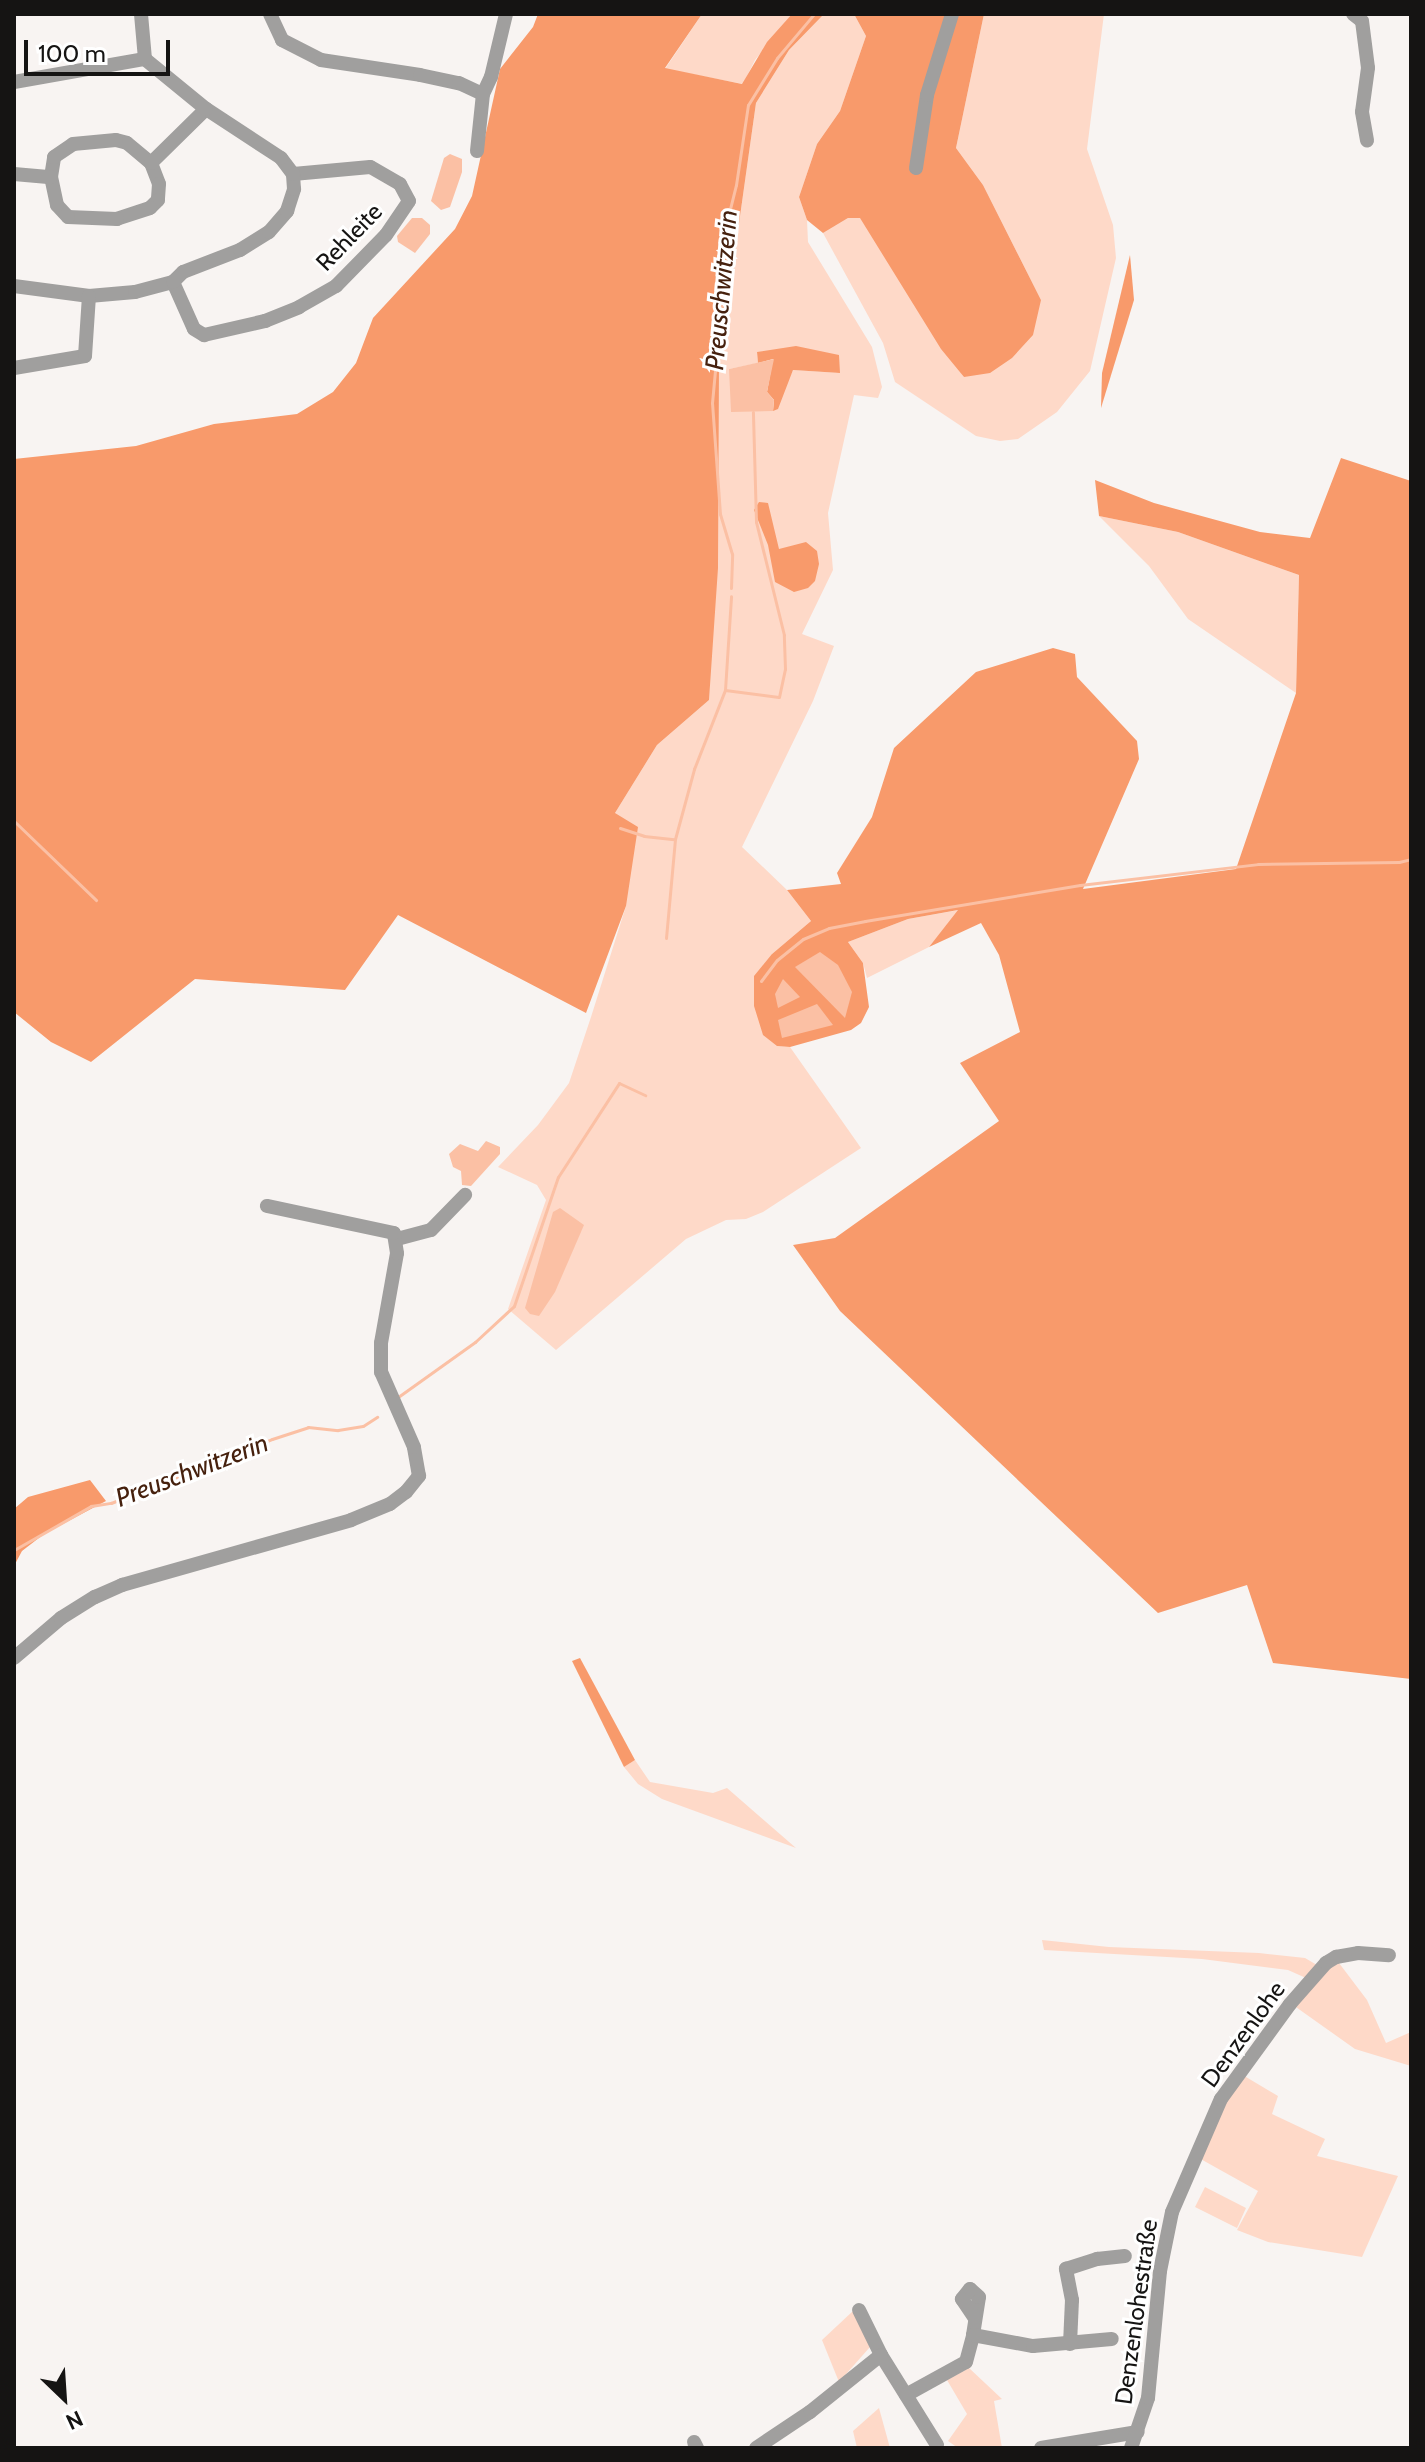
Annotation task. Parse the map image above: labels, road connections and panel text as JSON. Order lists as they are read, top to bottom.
{
  "streets": {
    "street": ["Rehleite", "Denzenlohe", "Denzenlohestraße"]
  },
  "crossings": [
    ["Denzenlohe", "Denzenlohestraße"]
  ],
  "water": ["Preuschwitzerin"],
  "scale_bar": "100 m",
  "north": "bottom right"
}
